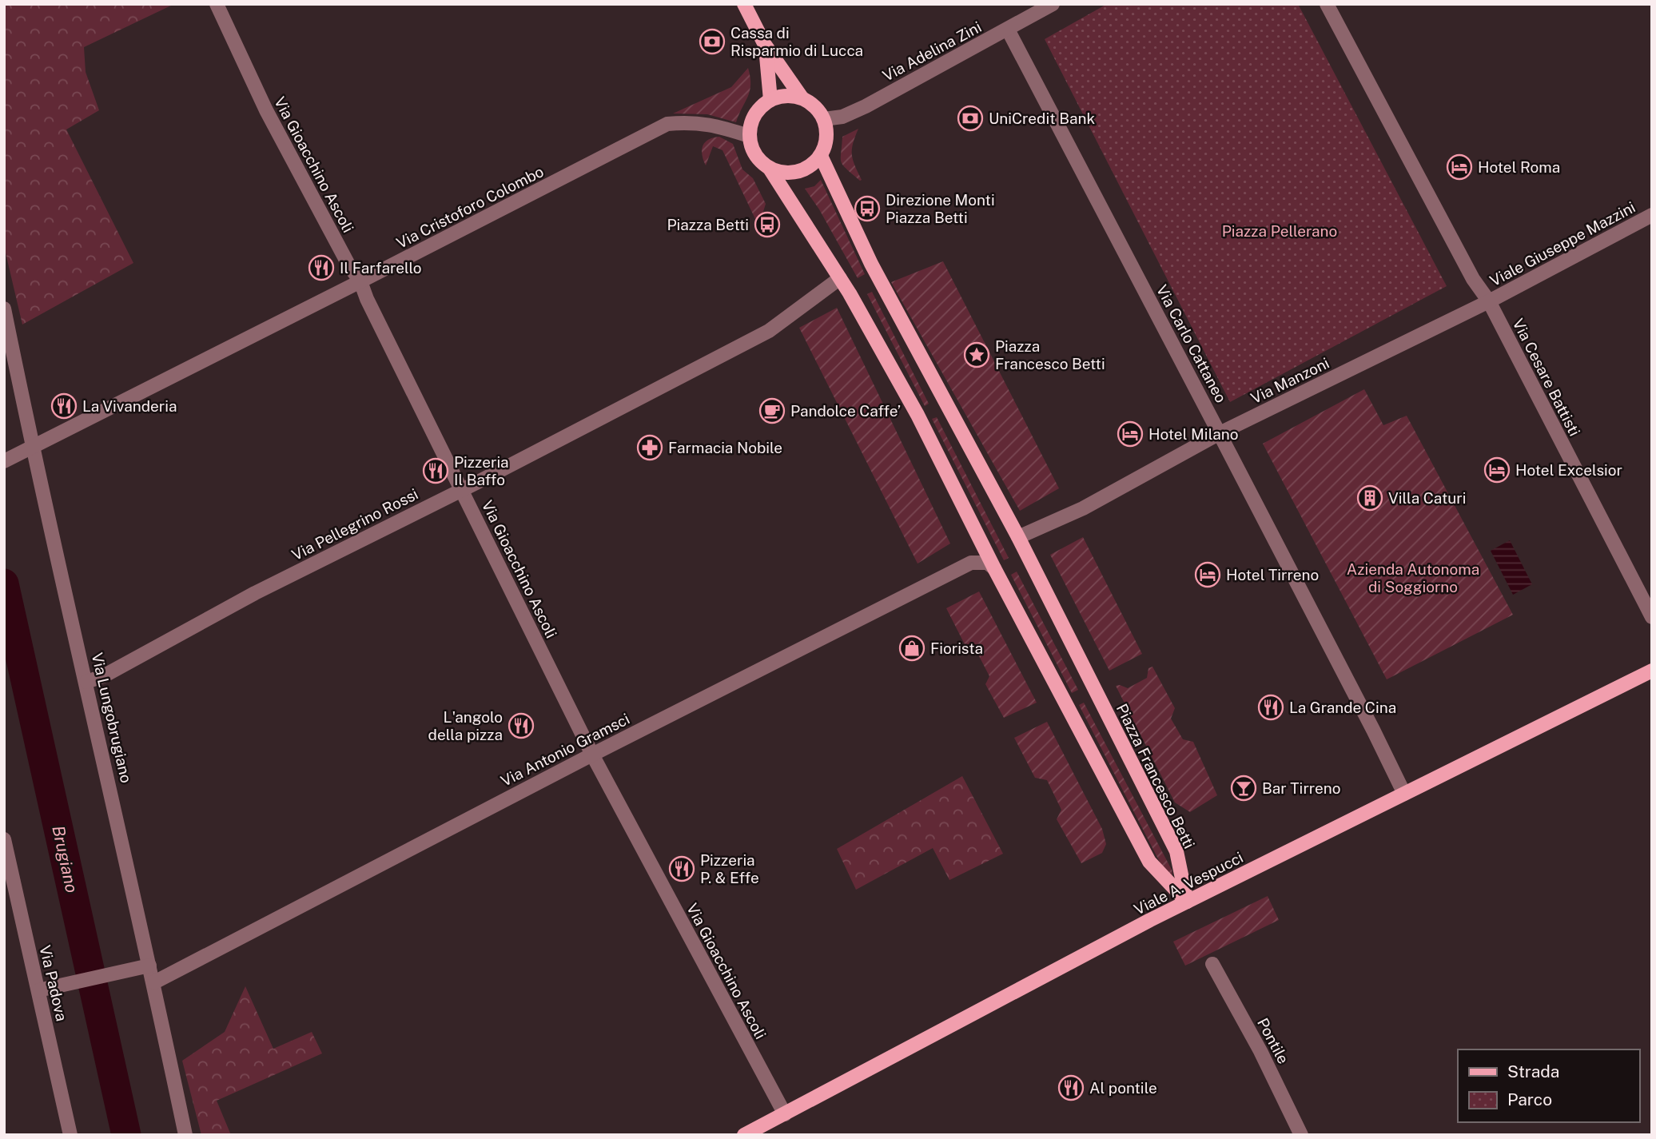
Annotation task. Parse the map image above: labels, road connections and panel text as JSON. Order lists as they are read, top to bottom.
{
  "streets": {
    "main road": ["Piazza Francesco Betti", "Viale A. Vespucci"],
    "street": [
      "Via Adelina Zini",
      "Via Gioacchino Ascoli",
      "Via Cristoforo Colombo",
      "Viale Giuseppe Mazzini",
      "Via Carlo Cattaneo",
      "Via Cesare Battisti",
      "Via Manzoni",
      "Via Pellegrino Rossi",
      "Via Lungobrugiano",
      "Via Antonio Gramsci",
      "Via Padova",
      "Pontile"
    ]
  },
  "crossings": [
    ["Via Adelina Zini", "Via Cristoforo Colombo"],
    ["Via Adelina Zini", "Via Carlo Cattaneo"],
    ["Via Adelina Zini", "Piazza Francesco Betti"],
    ["Via Gioacchino Ascoli", "Via Cristoforo Colombo"],
    ["Via Gioacchino Ascoli", "Via Pellegrino Rossi"],
    ["Via Gioacchino Ascoli", "Via Antonio Gramsci"],
    ["Via Gioacchino Ascoli", "Viale A. Vespucci"],
    ["Via Cristoforo Colombo", "Via Lungobrugiano"],
    ["Via Cristoforo Colombo", "Piazza Francesco Betti"],
    ["Viale Giuseppe Mazzini", "Via Cesare Battisti"],
    ["Viale Giuseppe Mazzini", "Via Manzoni"],
    ["Via Carlo Cattaneo", "Via Manzoni"],
    ["Via Carlo Cattaneo", "Viale A. Vespucci"],
    ["Via Cesare Battisti", "Via Manzoni"],
    ["Via Manzoni", "Piazza Francesco Betti"],
    ["Via Pellegrino Rossi", "Via Lungobrugiano"],
    ["Via Lungobrugiano", "Via Antonio Gramsci"],
    ["Piazza Francesco Betti", "Viale A. Vespucci"]
  ],
  "water": ["Brugiano"],
  "parks": ["Piazza Pellerano", "Azienda Autonoma di Soggiorno"],
  "places": {
    "bank": ["Cassa di Risparmio di Lucca", "UniCredit Bank"],
    "hotel": [
      "Hotel Roma",
      "Hotel Milano",
      "Hotel Excelsior",
      "Hotel Tirreno"
    ],
    "bus stop": ["Direzione Monti Piazza Betti", "Piazza Betti"],
    "restaurant": [
      "Il Farfarello",
      "La Vivanderia",
      "Pizzeria Il Baffo",
      "La Grande Cina",
      "L'angolo della pizza",
      "Pizzeria P. & Effe",
      "Al pontile"
    ],
    "place": ["Piazza Francesco Betti"],
    "cafe": ["Pandolce Caffe’"],
    "pharmacy": ["Farmacia Nobile"],
    "building": ["Villa Caturi"],
    "shop": ["Fiorista"],
    "bar": ["Bar Tirreno"]
  },
  "legend": ["Strada", "Parco"]
}
